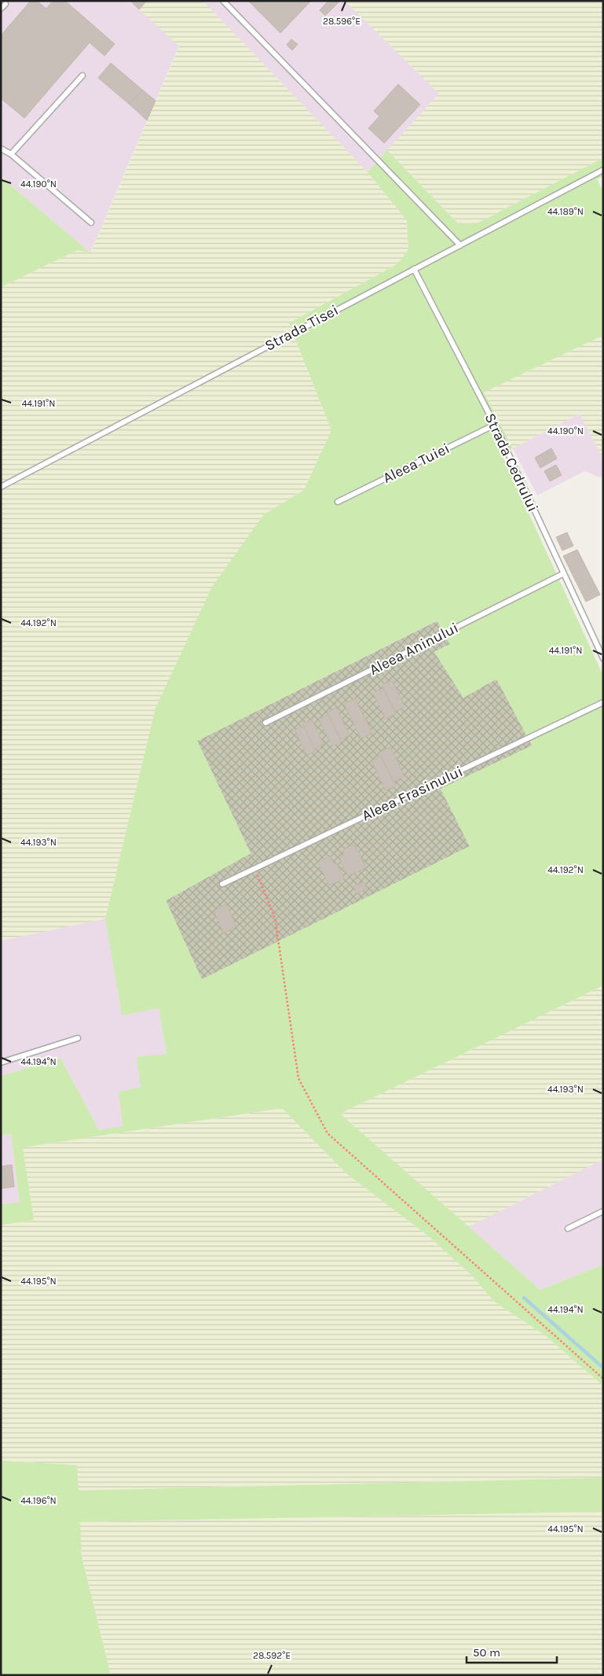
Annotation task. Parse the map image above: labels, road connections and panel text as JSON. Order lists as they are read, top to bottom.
{
  "streets": {
    "lane": [
      "Strada Tisei",
      "Strada Cedrului",
      "Aleea Tuiei",
      "Aleea Aninului",
      "Aleea Frasinului"
    ]
  },
  "crossings": [
    ["Strada Tisei", "Strada Cedrului"],
    ["Strada Cedrului", "Aleea Tuiei"],
    ["Strada Cedrului", "Aleea Aninului"]
  ],
  "scale_bar": "50 m",
  "coordinates": [
    "28.596°E",
    "44.190°N",
    "44.189°N",
    "44.191°N",
    "44.192°N",
    "44.193°N",
    "44.194°N",
    "44.195°N",
    "44.196°N",
    "28.592°E"
  ]
}
